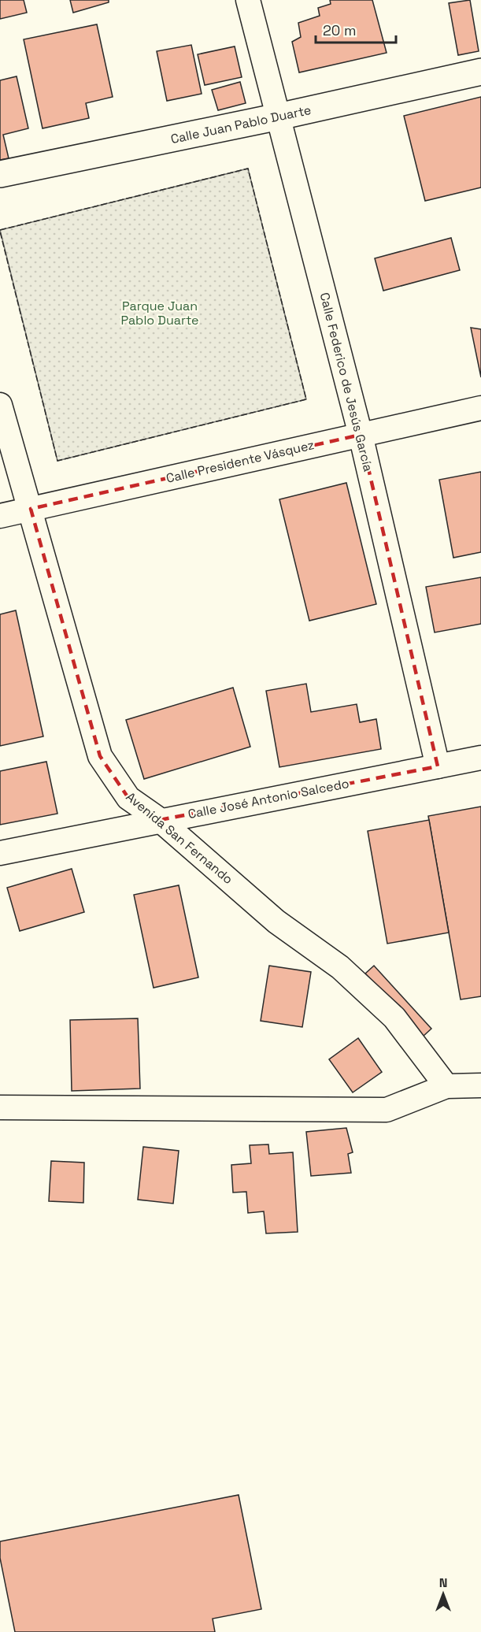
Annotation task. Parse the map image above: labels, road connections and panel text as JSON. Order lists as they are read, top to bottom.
{
  "streets": {
    "street": [
      "Calle Juan Pablo Duarte",
      "Calle Federico de Jesús García",
      "Calle Presidente Vásquez",
      "Calle José Antonio Salcedo",
      "Avenida San Fernando"
    ]
  },
  "crossings": [
    ["Calle Juan Pablo Duarte", "Calle Federico de Jesús García"],
    ["Calle Federico de Jesús García", "Calle Presidente Vásquez"],
    ["Calle Federico de Jesús García", "Calle José Antonio Salcedo"],
    ["Calle Presidente Vásquez", "Avenida San Fernando"],
    ["Calle José Antonio Salcedo", "Avenida San Fernando"]
  ],
  "parks": ["Parque Juan Pablo Duarte"],
  "scale_bar": "20 m",
  "north": "top"
}
